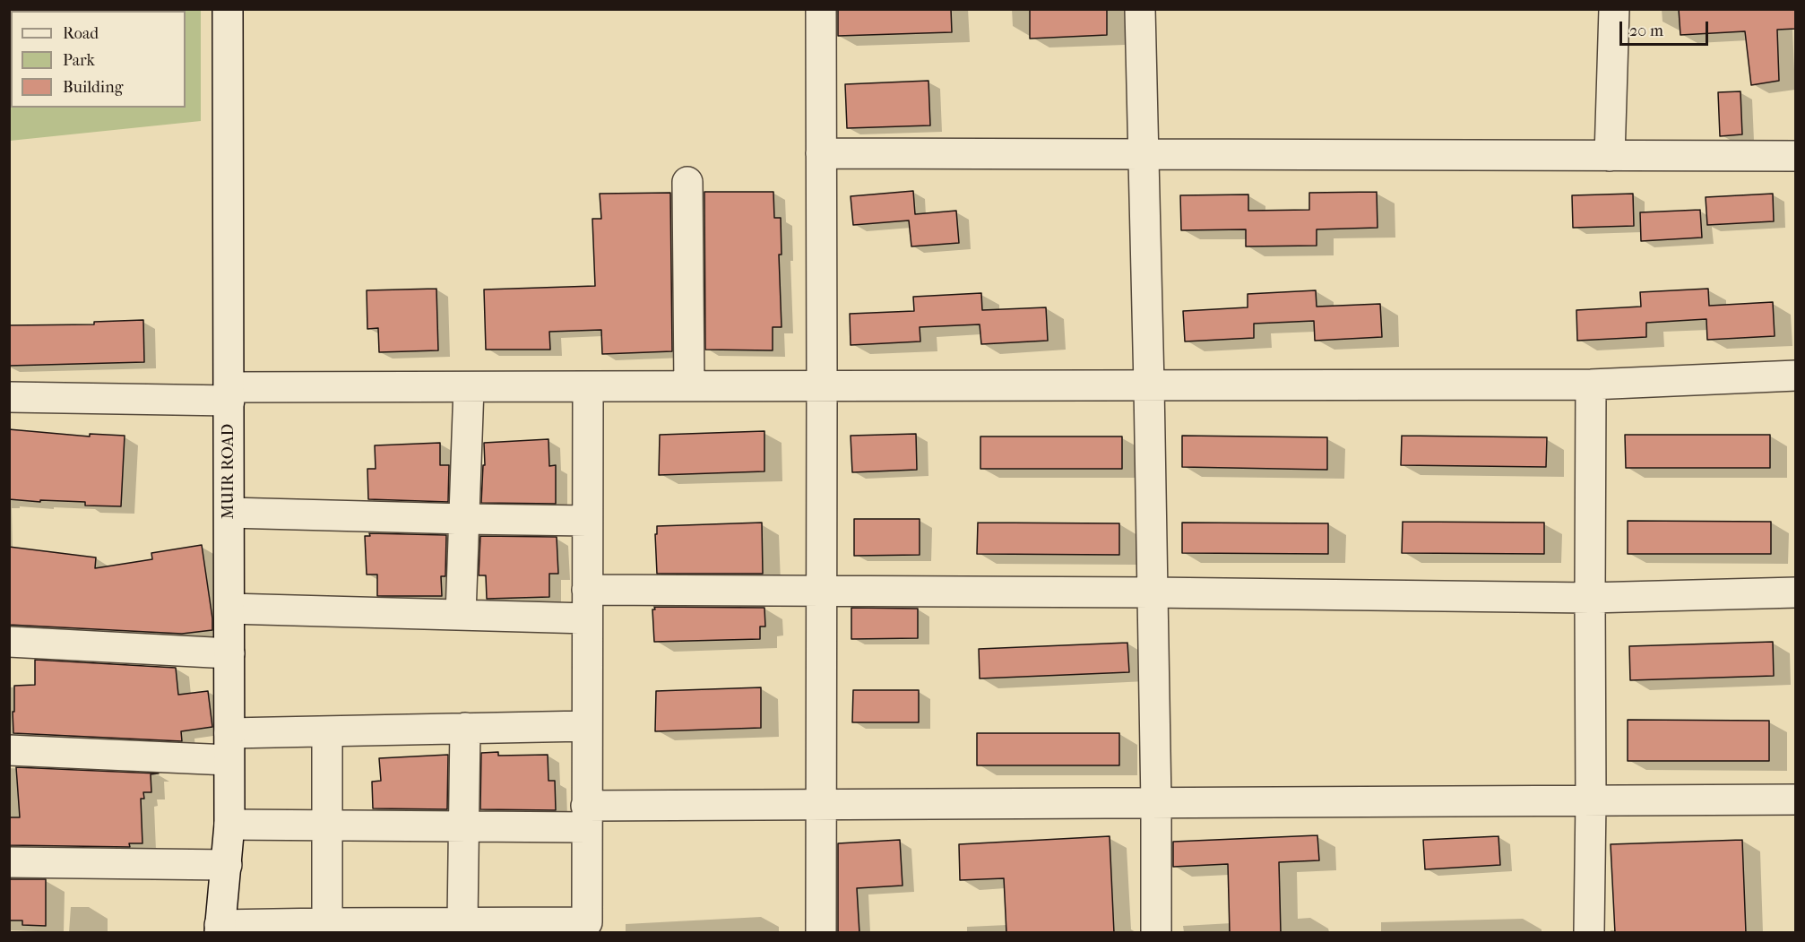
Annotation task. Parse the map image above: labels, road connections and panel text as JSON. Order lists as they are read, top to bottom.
{
  "streets": {
    "street": ["MUIR ROAD"]
  },
  "legend": ["Road", "Park", "Building"],
  "scale_bar": "20 m"
}
